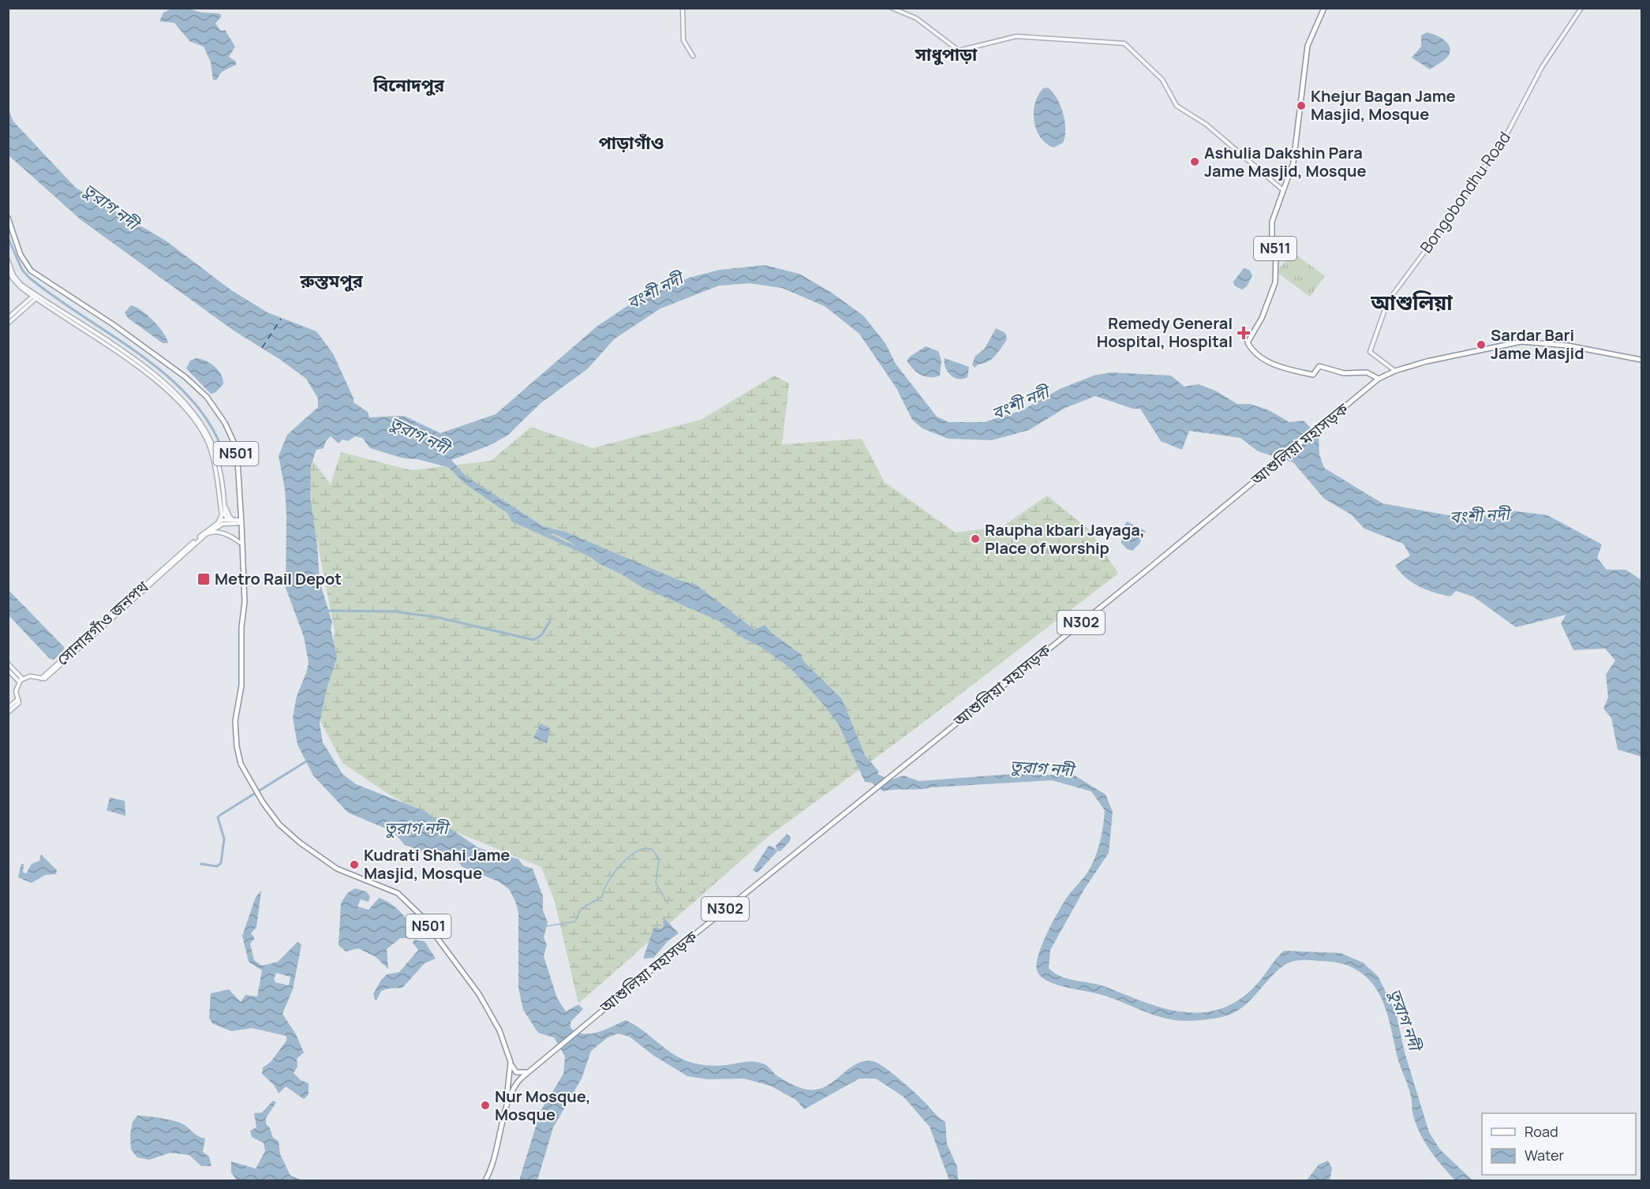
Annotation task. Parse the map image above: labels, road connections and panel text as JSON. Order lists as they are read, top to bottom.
{
  "streets": {
    "highway": [
      "N511",
      "আশুলিয়া মহাসড়ক",
      "N501",
      "N302"
    ],
    "main road": ["সোনারগাঁও জনপথ"],
    "street": ["Bongobondhu Road"]
  },
  "crossings": [
    ["Bongobondhu Road", "আশুলিয়া মহাসড়ক"],
    ["N511", "আশুলিয়া মহাসড়ক"],
    ["আশুলিয়া মহাসড়ক", "N501"],
    ["আশুলিয়া মহাসড়ক", "N302"],
    ["N501", "N302"]
  ],
  "districts": [
    "সাধুপাড়া",
    "বিনোদপুর",
    "পাড়াগাঁও",
    "রুস্তমপুর",
    "আশুলিয়া"
  ],
  "water": ["তুরাগ নদী", "বংশী নদী"],
  "places": {
    "other": [
      "Khejur Bagan Jame Masjid, Mosque",
      "Ashulia Dakshin Para Jame Masjid, Mosque",
      "Sardar Bari Jame Masjid",
      "Raupha kbari Jayaga, Place of worship",
      "Kudrati Shahi Jame Masjid, Mosque",
      "Nur Mosque, Mosque"
    ],
    "health": ["Remedy General Hospital, Hospital"],
    "transit": ["Metro Rail Depot"]
  },
  "legend": ["Road", "Water"]
}
